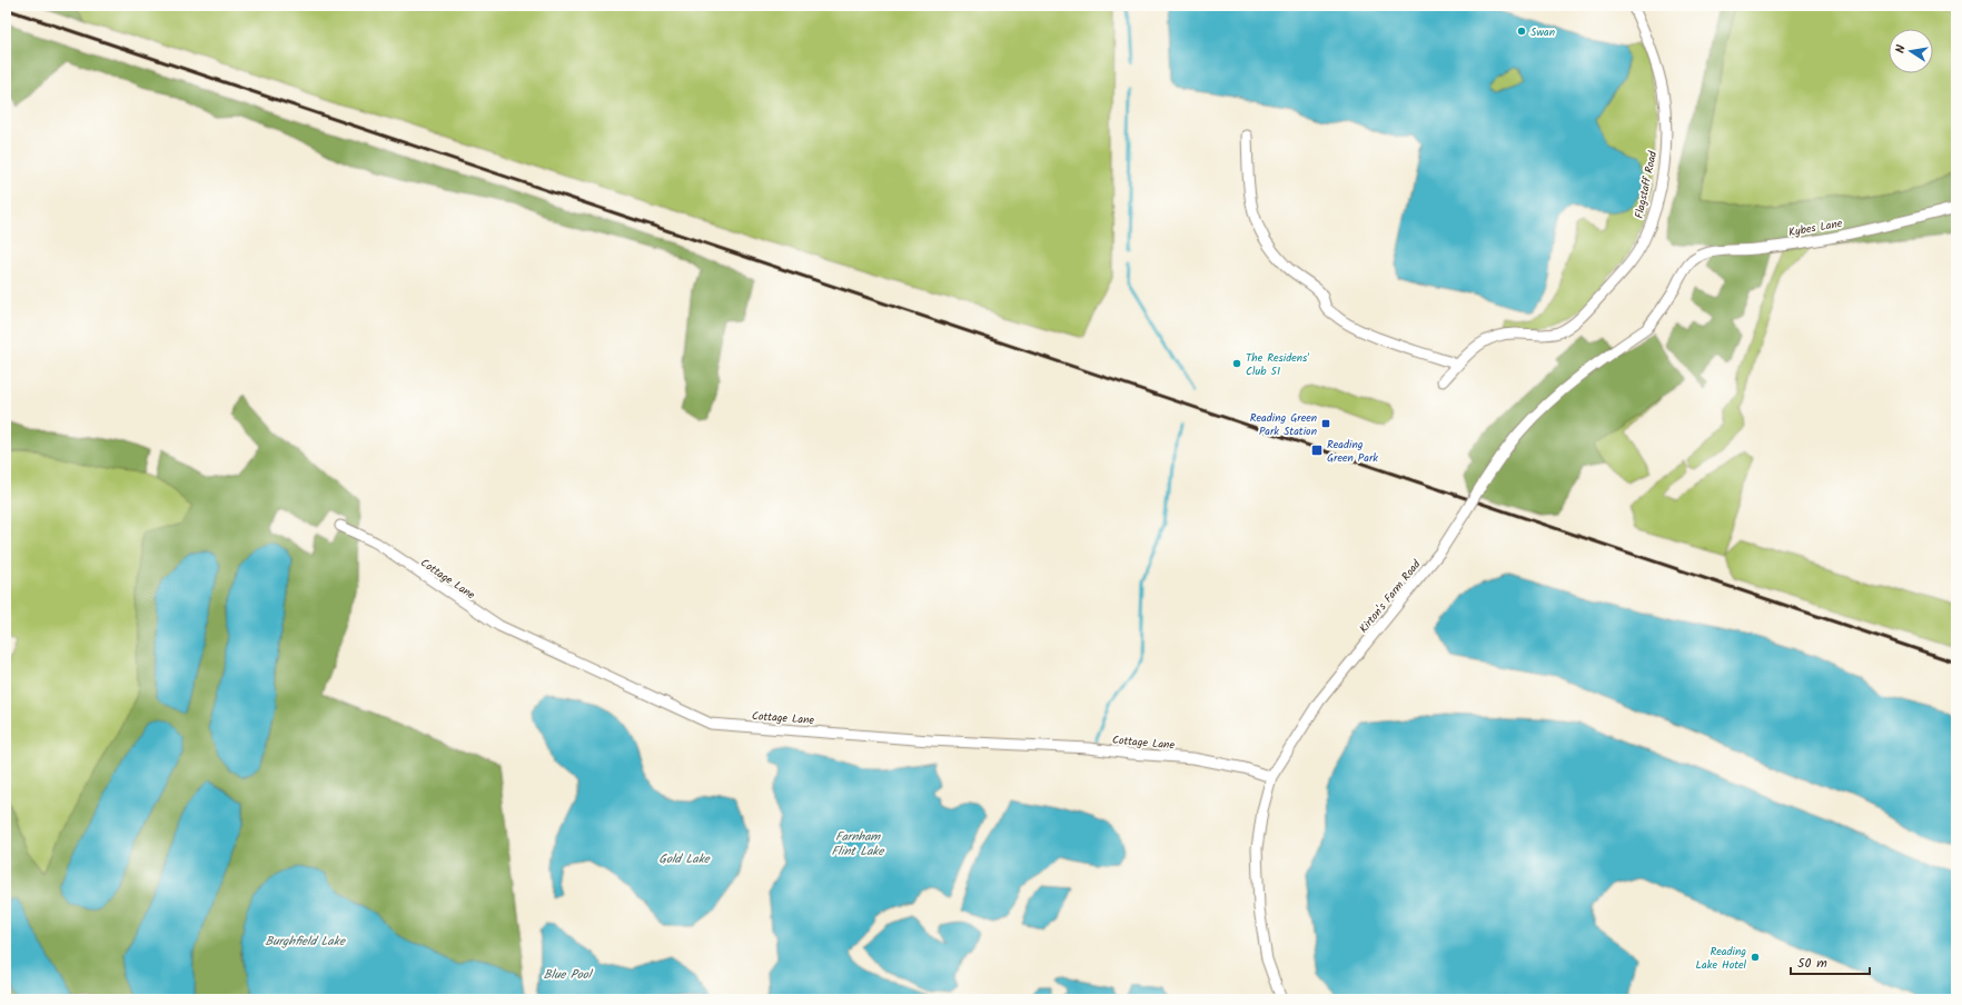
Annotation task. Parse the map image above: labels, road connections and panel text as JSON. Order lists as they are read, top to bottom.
{
  "streets": {
    "street": [
      "Flagstaff Road",
      "Kybes Lane",
      "Cottage Lane",
      "Kirton's Farm Road"
    ]
  },
  "crossings": [
    ["Kybes Lane", "Kirton's Farm Road"],
    ["Cottage Lane", "Kirton's Farm Road"]
  ],
  "water": [
    "Farnham Flint Lake",
    "Gold Lake",
    "Burghfield Lake",
    "Blue Pool"
  ],
  "places": {
    "other": ["Swan", "The Residens' Club 51", "Reading Lake Hotel"],
    "transit": ["Reading Green Park Station", "Reading Green Park"]
  },
  "scale_bar": "50 m",
  "north": "left"
}
